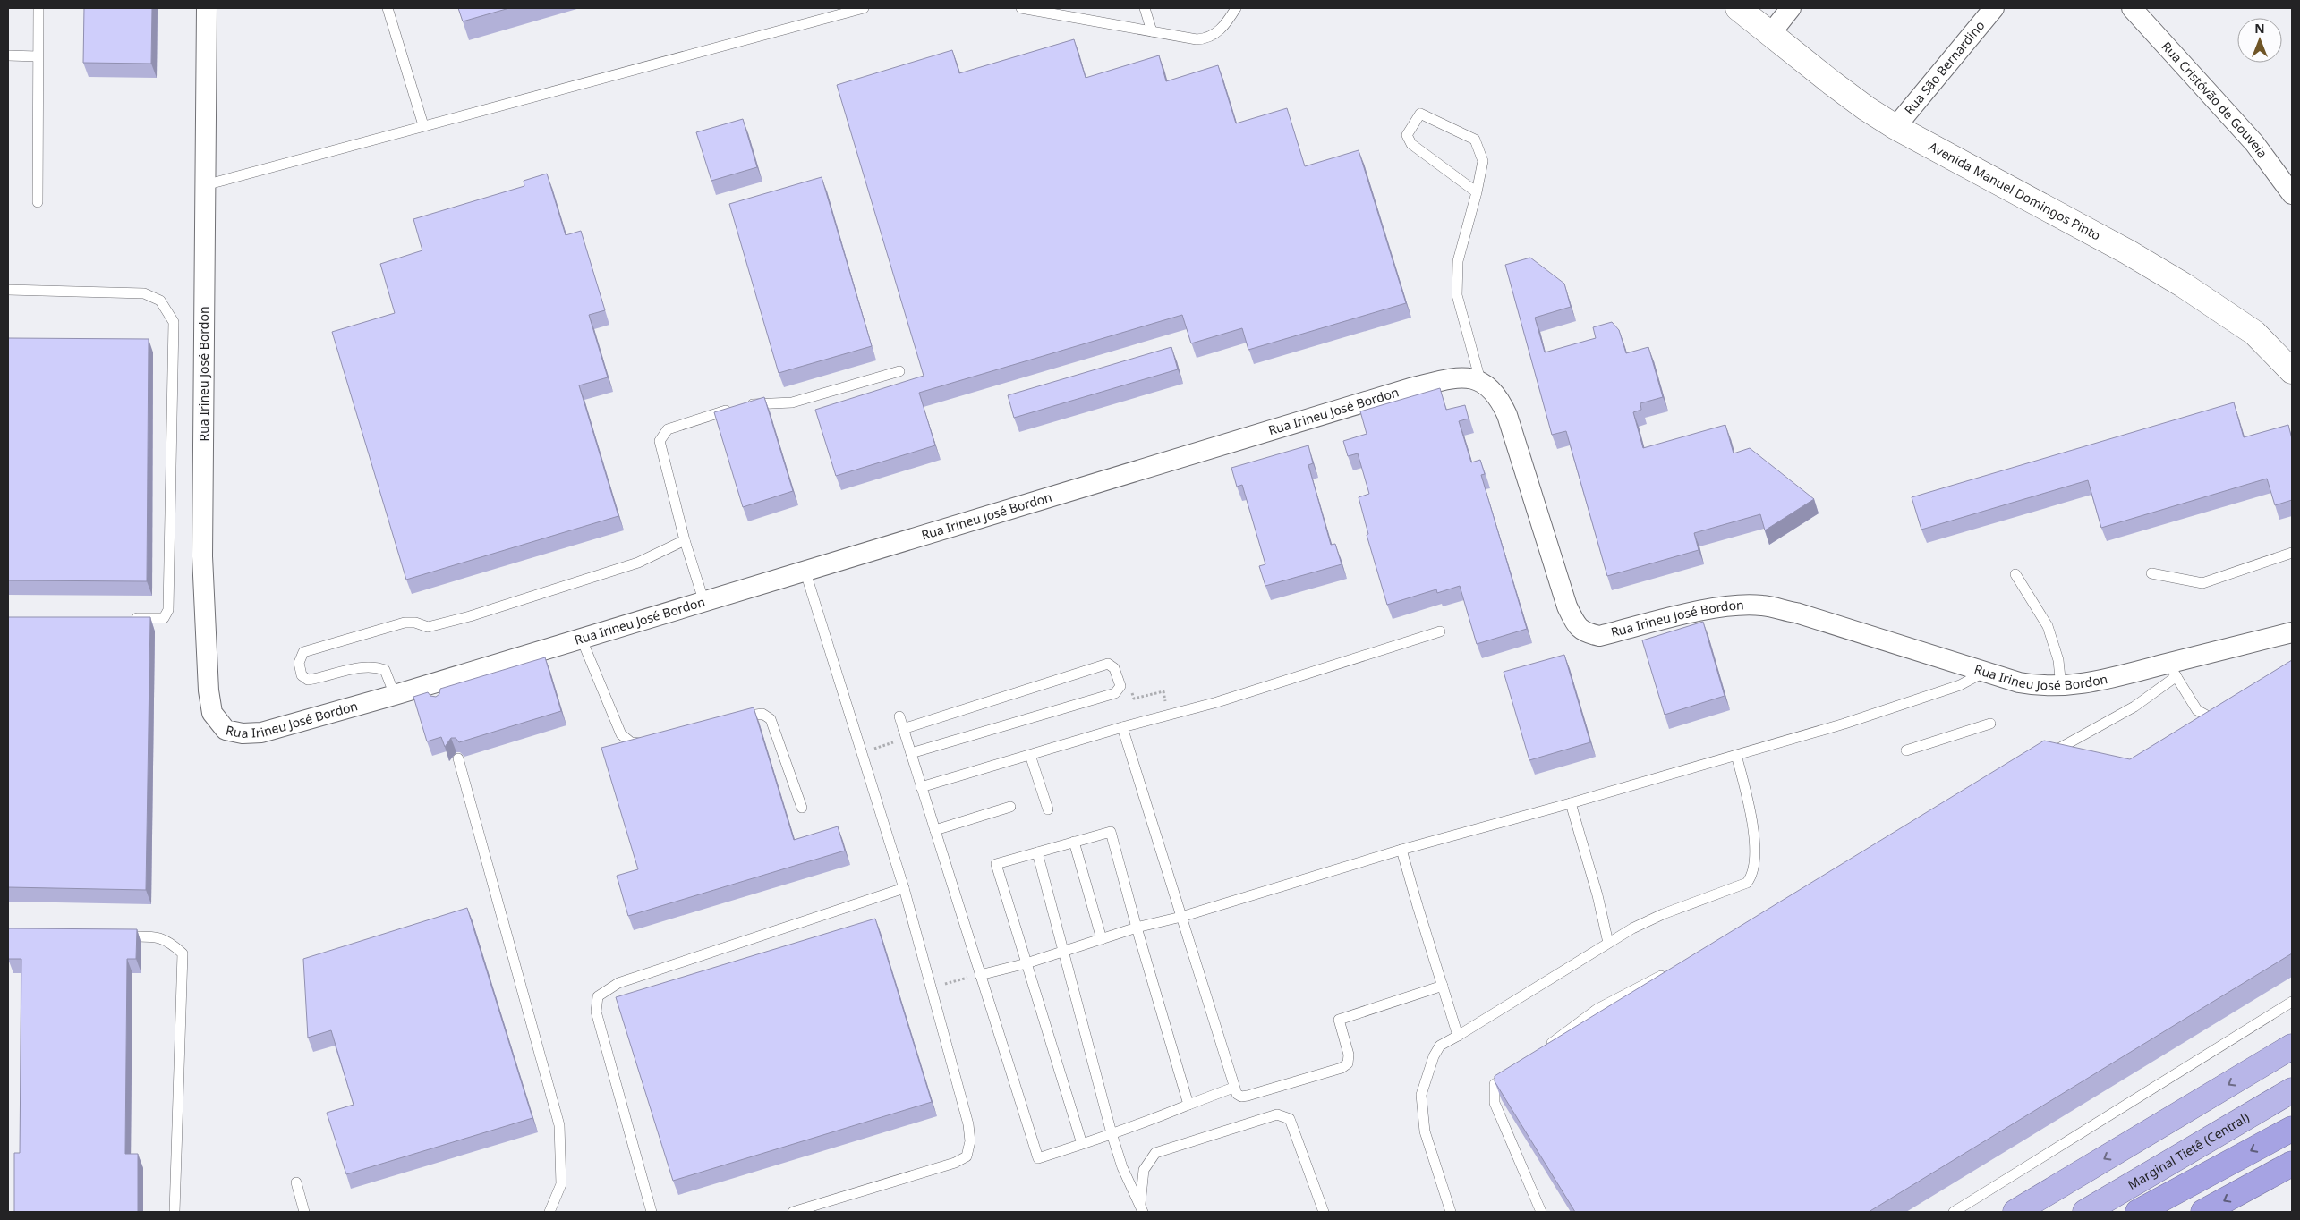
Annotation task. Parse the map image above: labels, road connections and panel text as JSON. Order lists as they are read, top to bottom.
{
  "streets": {
    "highway": ["Marginal Tietê (Central)"],
    "street": [
      "Rua São Bernardino",
      "Rua Cristóvão de Gouveia",
      "Avenida Manuel Domingos Pinto",
      "Rua Irineu José Bordon"
    ]
  },
  "crossings": [
    ["Rua São Bernardino", "Avenida Manuel Domingos Pinto"]
  ],
  "north": "top"
}
